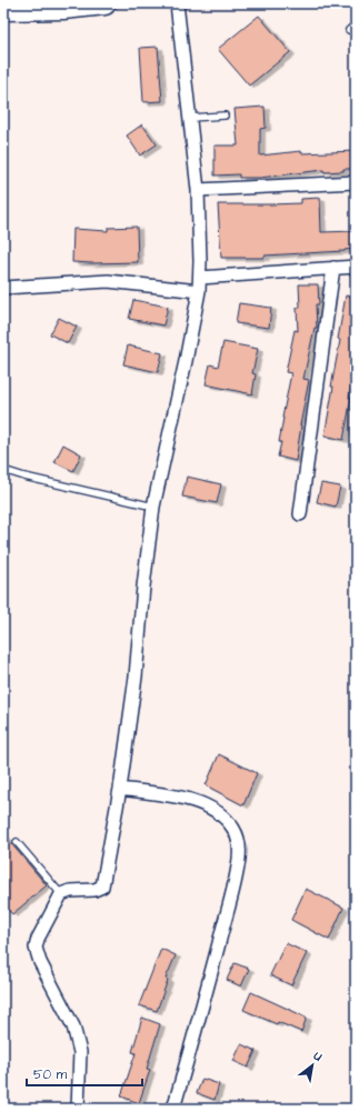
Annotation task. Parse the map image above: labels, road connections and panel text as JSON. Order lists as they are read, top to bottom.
{
  "scale_bar": "50 m",
  "north": "top right"
}
